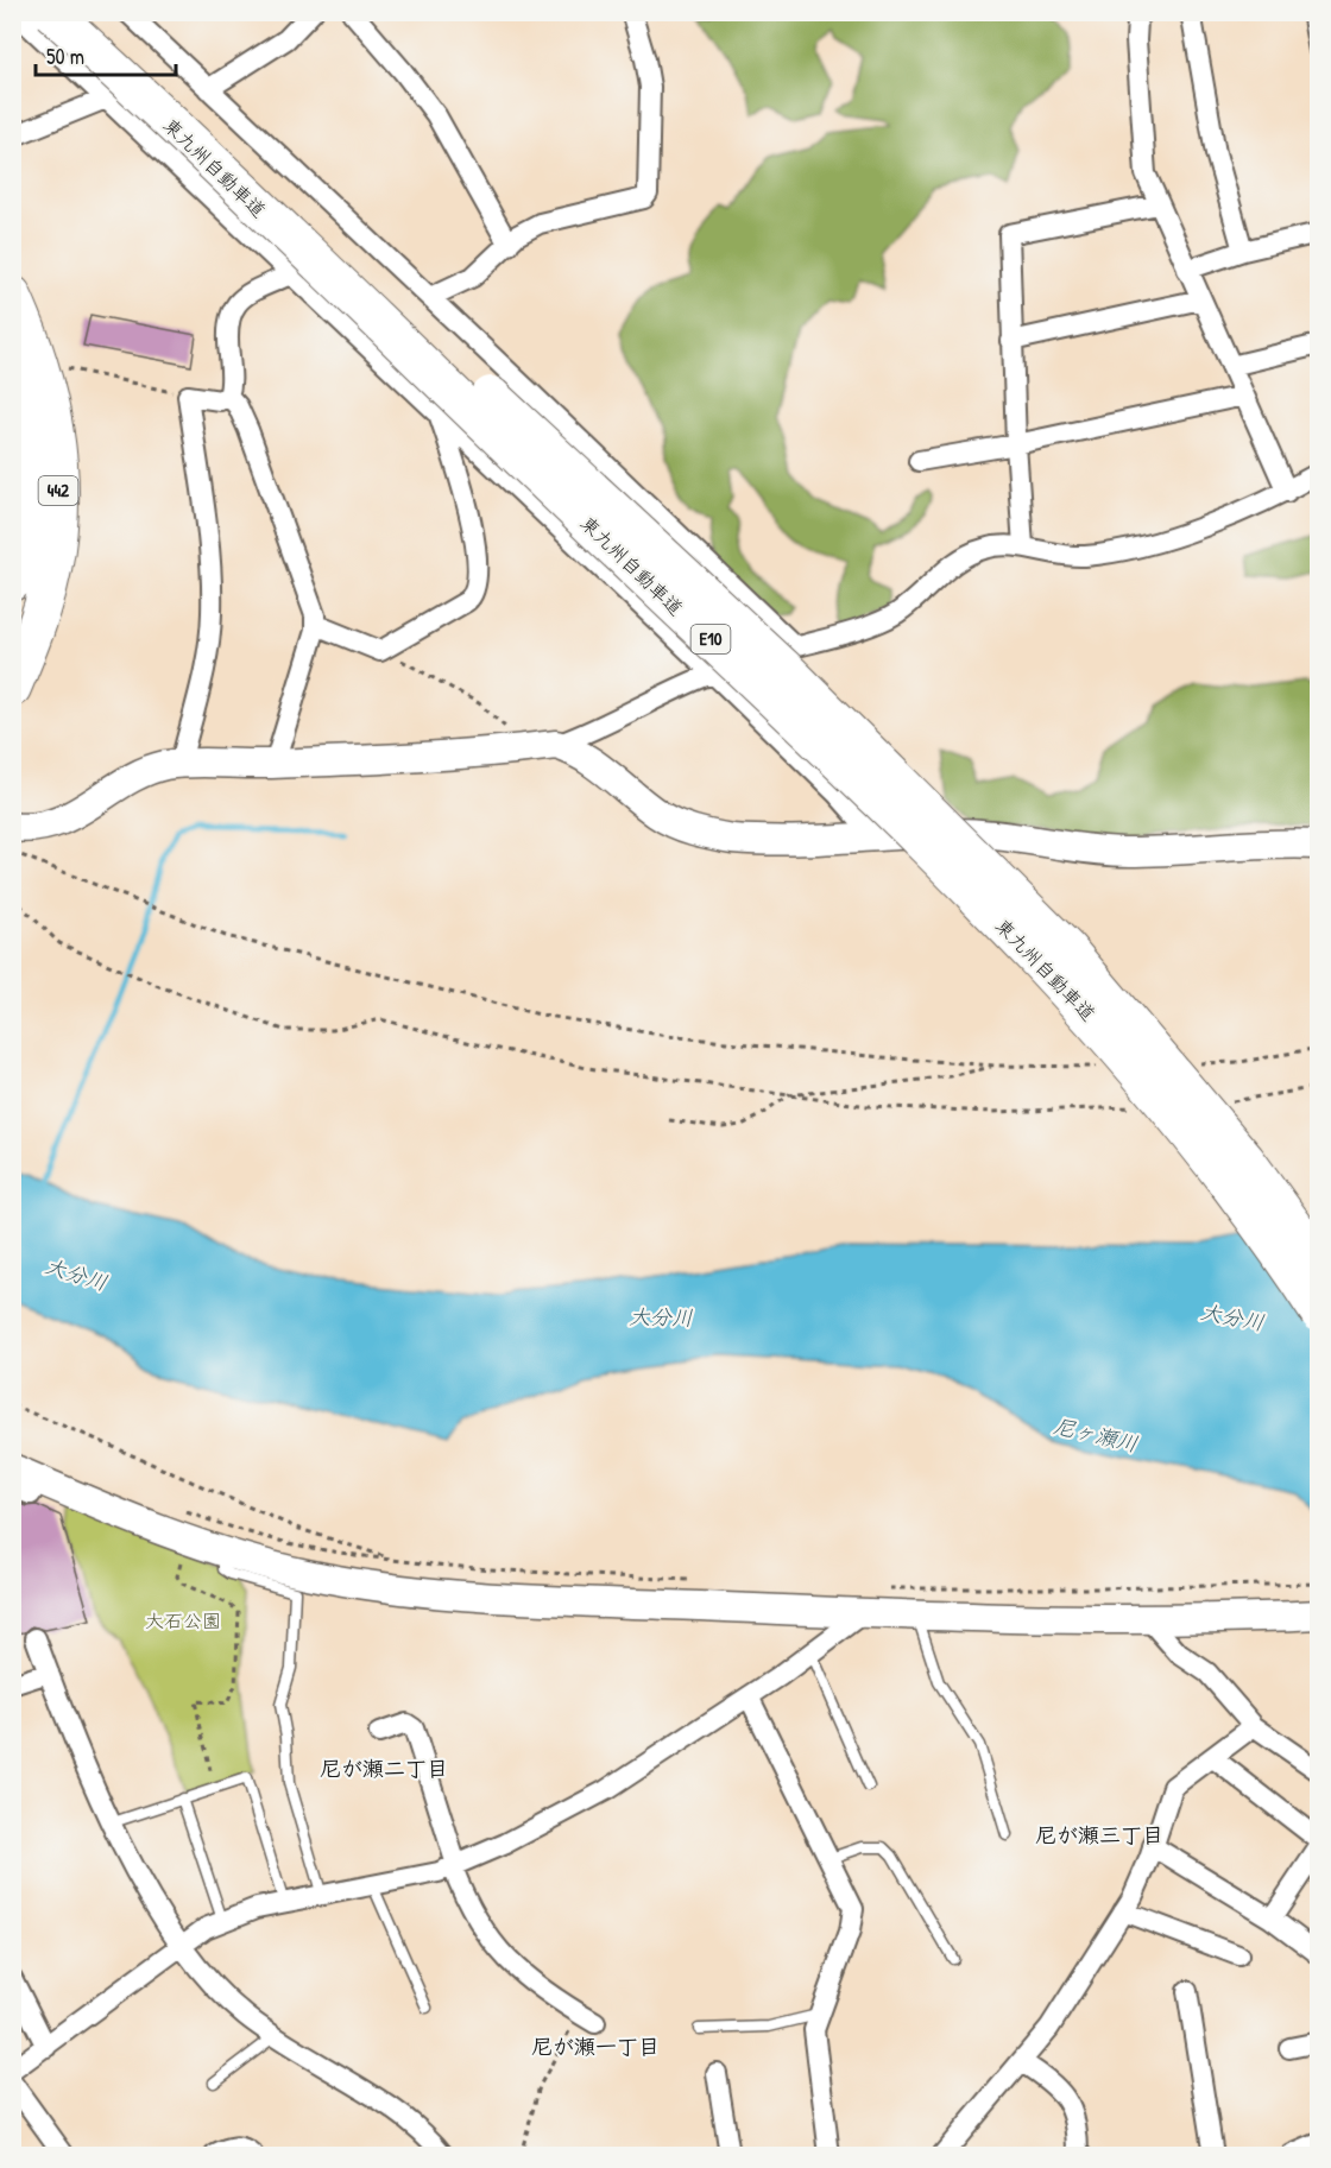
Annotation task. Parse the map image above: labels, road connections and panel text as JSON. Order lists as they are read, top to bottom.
{
  "streets": {
    "highway": ["東九州自動車道", "442", "E10"]
  },
  "districts": ["尼が瀬二丁目", "尼が瀬三丁目", "尼が瀬一丁目"],
  "water": ["大分川", "尼ヶ瀬川"],
  "parks": ["大石公園"],
  "scale_bar": "50 m"
}
